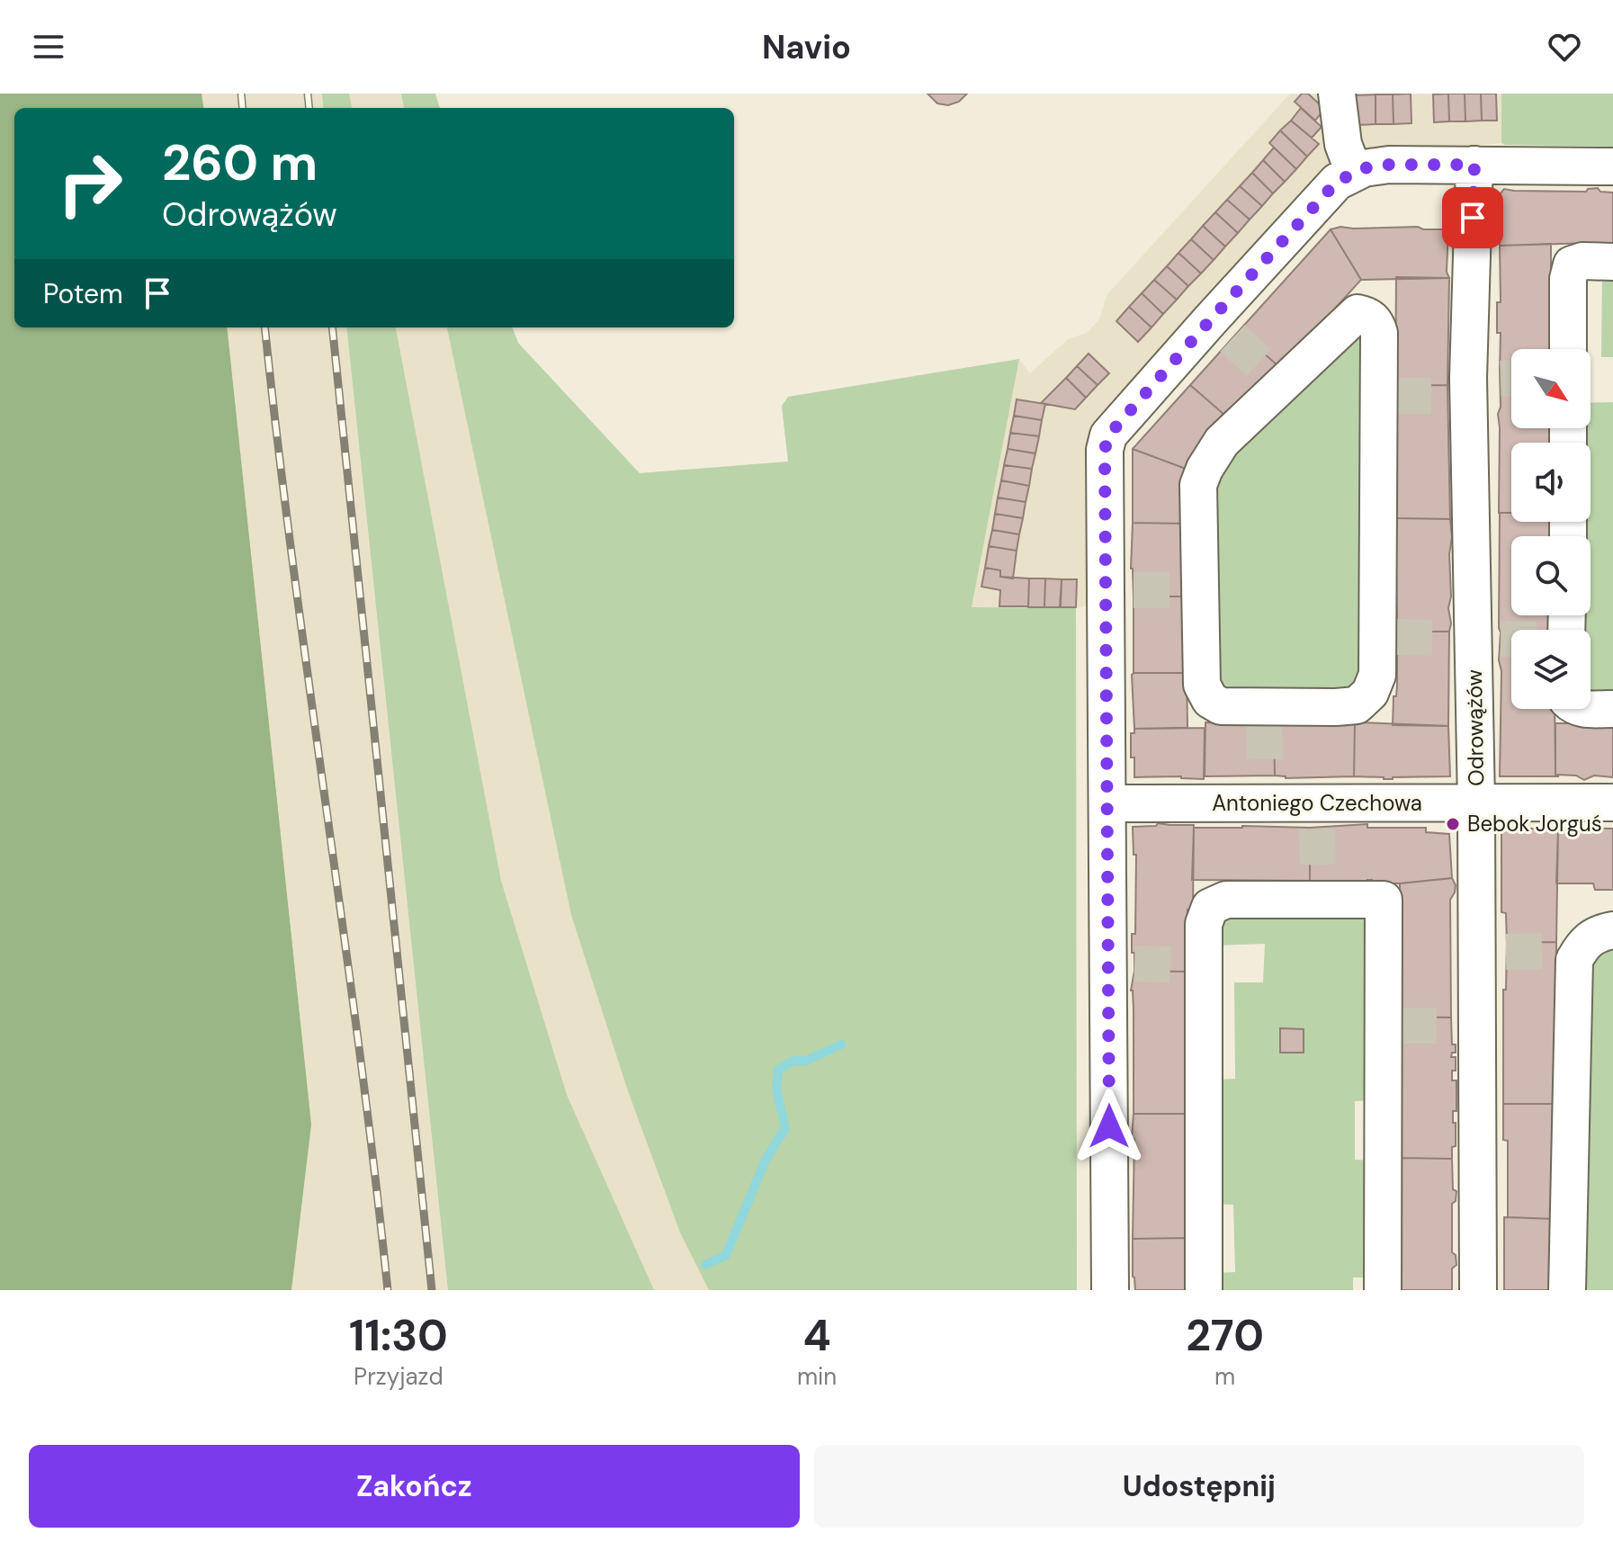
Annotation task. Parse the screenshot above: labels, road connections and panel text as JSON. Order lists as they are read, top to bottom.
{
  "streets": {
    "street": ["Odrowążów", "Antoniego Czechowa"]
  },
  "crossings": [
    ["Odrowążów", "Antoniego Czechowa"]
  ],
  "places": ["Bebok Jorguś"],
  "north": "bottom right",
  "page": {
    "header": "Navio",
    "turn": ["260 m", "Odrowążów"],
    "then": "Potem",
    "eta": [
      "11:30",
      "Przyjazd",
      "4",
      "min",
      "270",
      "m"
    ],
    "buttons": ["Zakończ", "Udostępnij"]
  }
}
